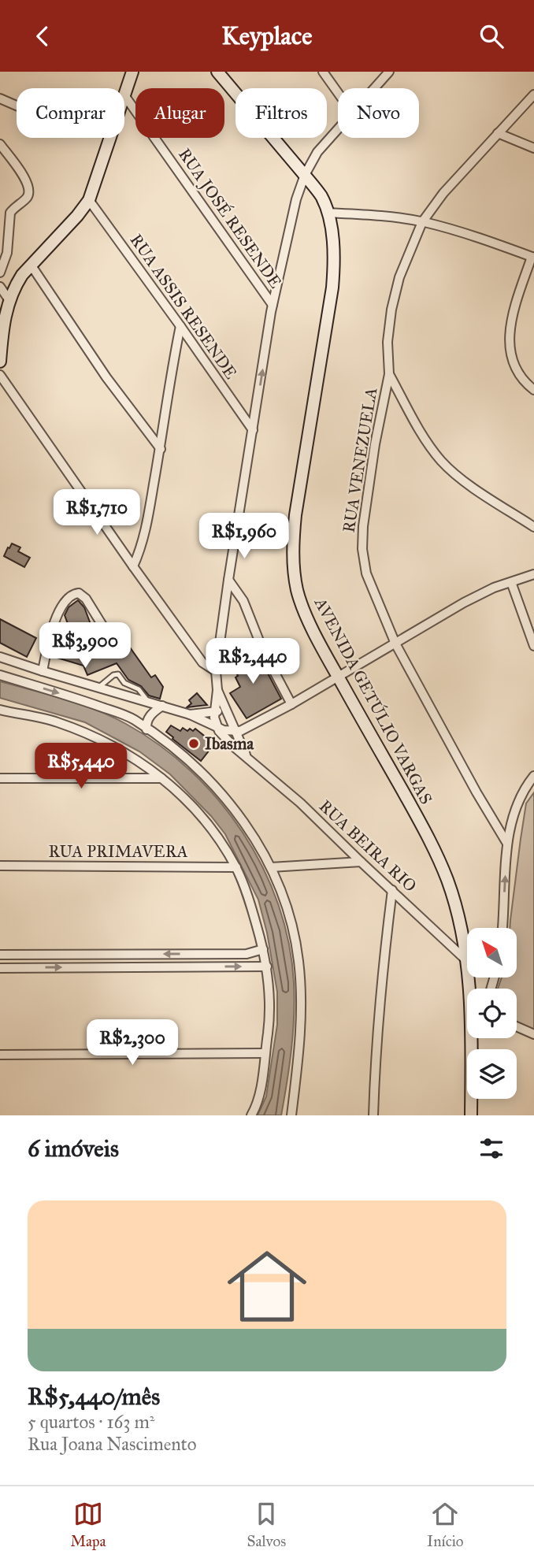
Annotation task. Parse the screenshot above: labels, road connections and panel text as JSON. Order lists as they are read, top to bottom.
{
  "streets": {
    "main road": ["AVENIDA GETÚLIO VARGAS"],
    "street": [
      "RUA JOSÉ RESENDE",
      "RUA ASSIS RESENDE",
      "RUA VENEZUELA",
      "RUA BEIRA RIO",
      "RUA PRIMAVERA"
    ]
  },
  "crossings": [
    ["AVENIDA GETÚLIO VARGAS", "RUA BEIRA RIO"]
  ],
  "places": ["Ibasma"],
  "north": "top left",
  "page": {
    "header": "Keyplace",
    "chip": [
      "Comprar",
      "Alugar",
      "Filtros",
      "Novo"
    ],
    "price": [
      "R$1,710",
      "R$1,960",
      "R$3,900",
      "R$2,440",
      "R$5,440",
      "R$2,300"
    ],
    "heading": "6 imóveis",
    "list": [
      {
        "name": "R$5,440/mês",
        "note": "5 quartos · 163 m² · Rua Joana Nascimento"
      }
    ],
    "tabs": ["Mapa", "Salvos", "Início"]
  }
}
